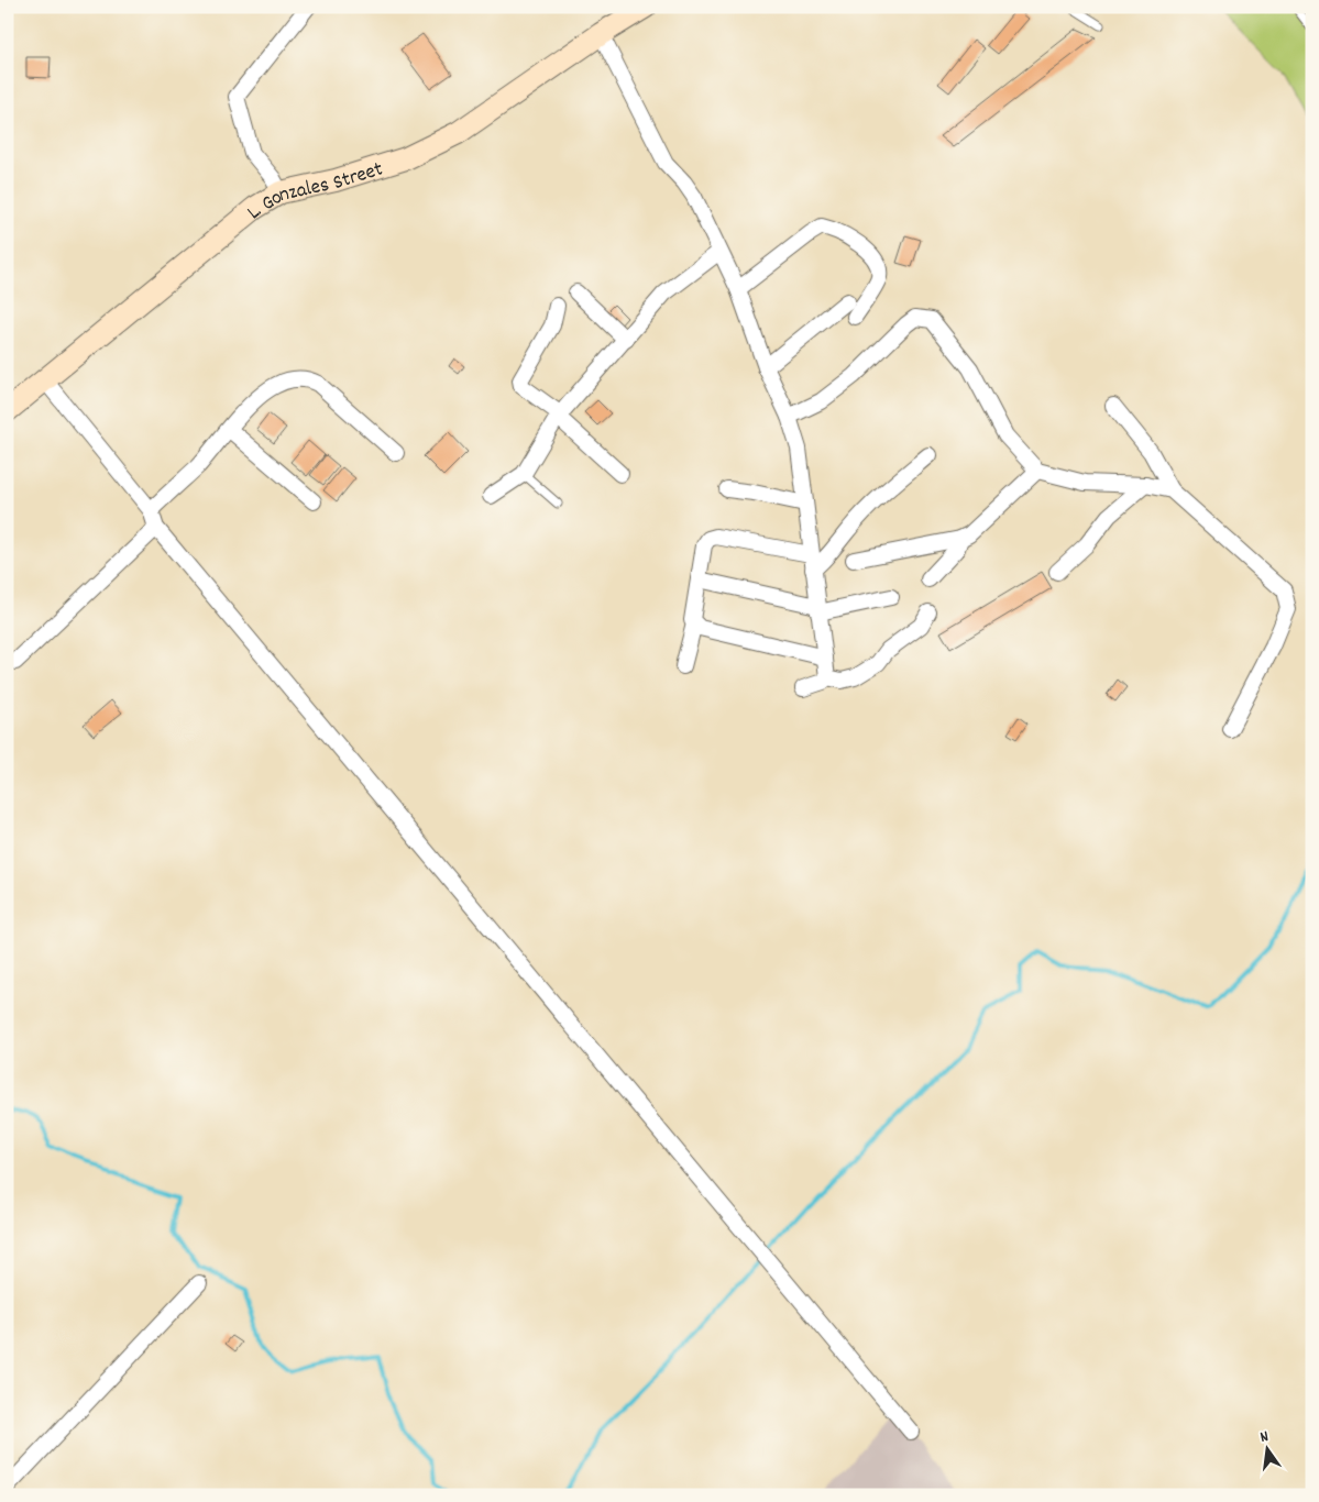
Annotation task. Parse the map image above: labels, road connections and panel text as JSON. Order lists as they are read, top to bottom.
{
  "streets": {
    "street": ["L. Gonzales Street"]
  },
  "north": "top"
}
